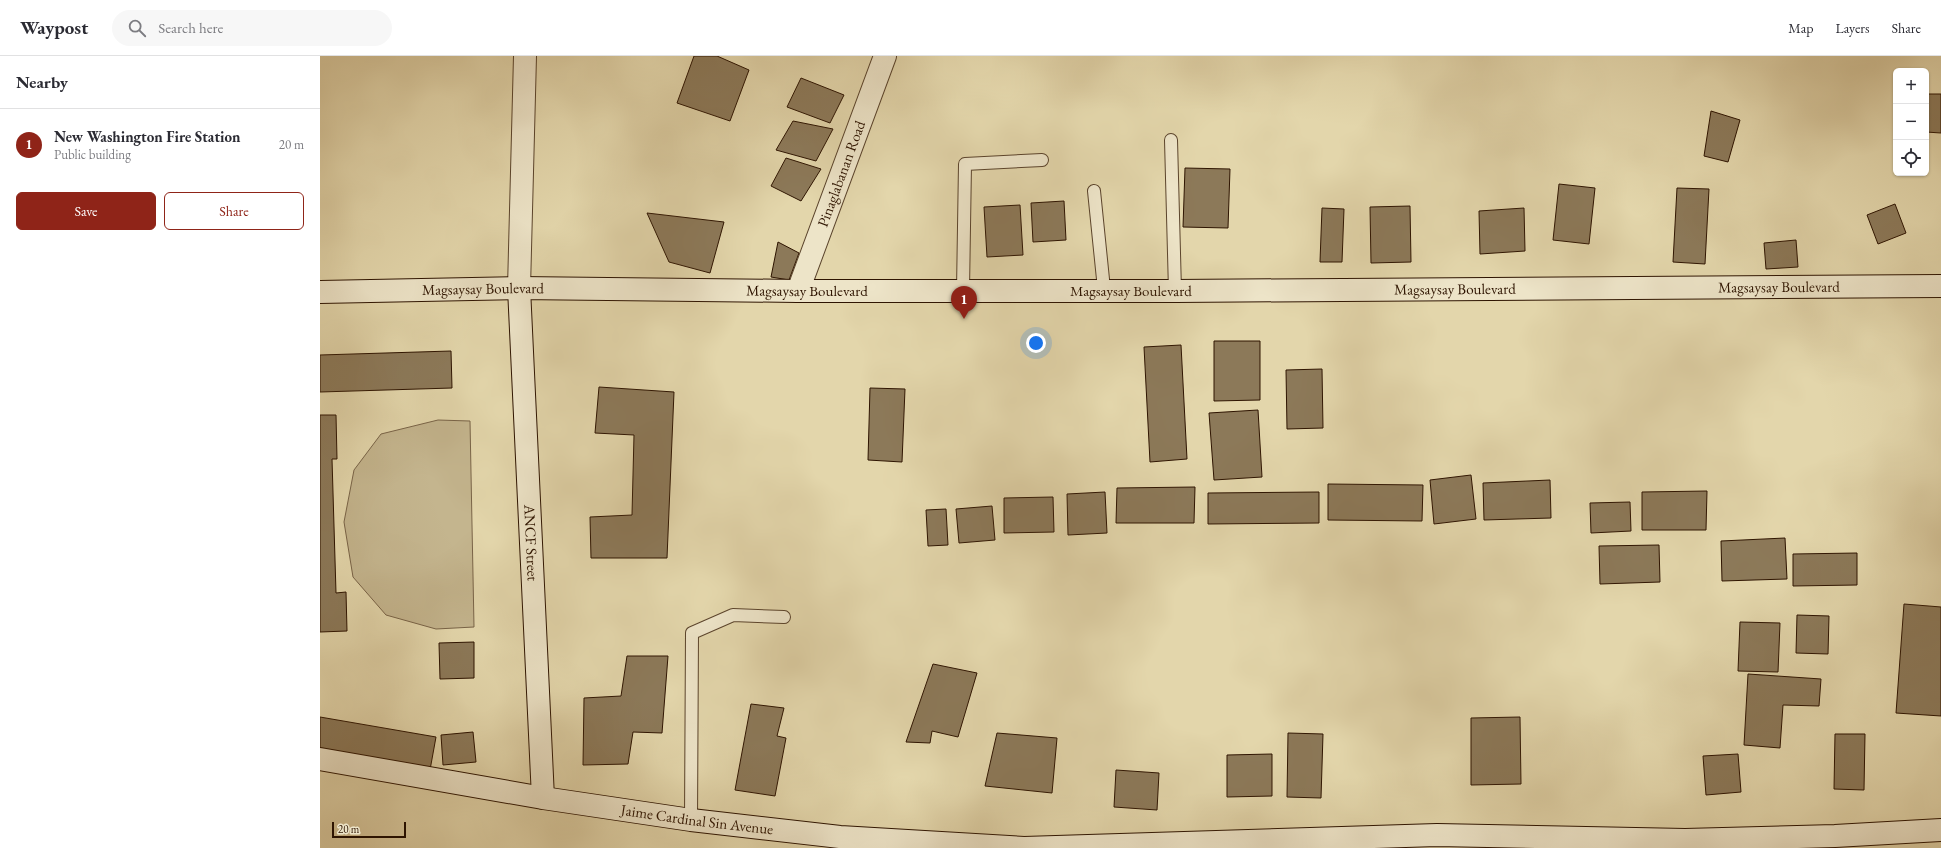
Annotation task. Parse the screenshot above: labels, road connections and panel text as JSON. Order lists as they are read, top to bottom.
{
  "streets": {
    "main road": [
      "Pinaglabanan Road",
      "Magsaysay Boulevard",
      "ANCF Street",
      "Jaime Cardinal Sin Avenue"
    ]
  },
  "crossings": [
    ["Pinaglabanan Road", "Magsaysay Boulevard"],
    ["Magsaysay Boulevard", "ANCF Street"],
    ["ANCF Street", "Jaime Cardinal Sin Avenue"]
  ],
  "scale_bar": "20 m",
  "page": {
    "header": "Waypost",
    "search": "Search here",
    "nav": ["Map", "Layers", "Share"],
    "heading": "Nearby",
    "map_buttons": ["+", "−"],
    "list": [
      {
        "mark": "1",
        "name": "New Washington Fire Station",
        "note": "Public building",
        "value": "20 m"
      }
    ],
    "buttons": ["Save", "Share"],
    "pins": "1",
    "scale": "20 m"
  }
}
